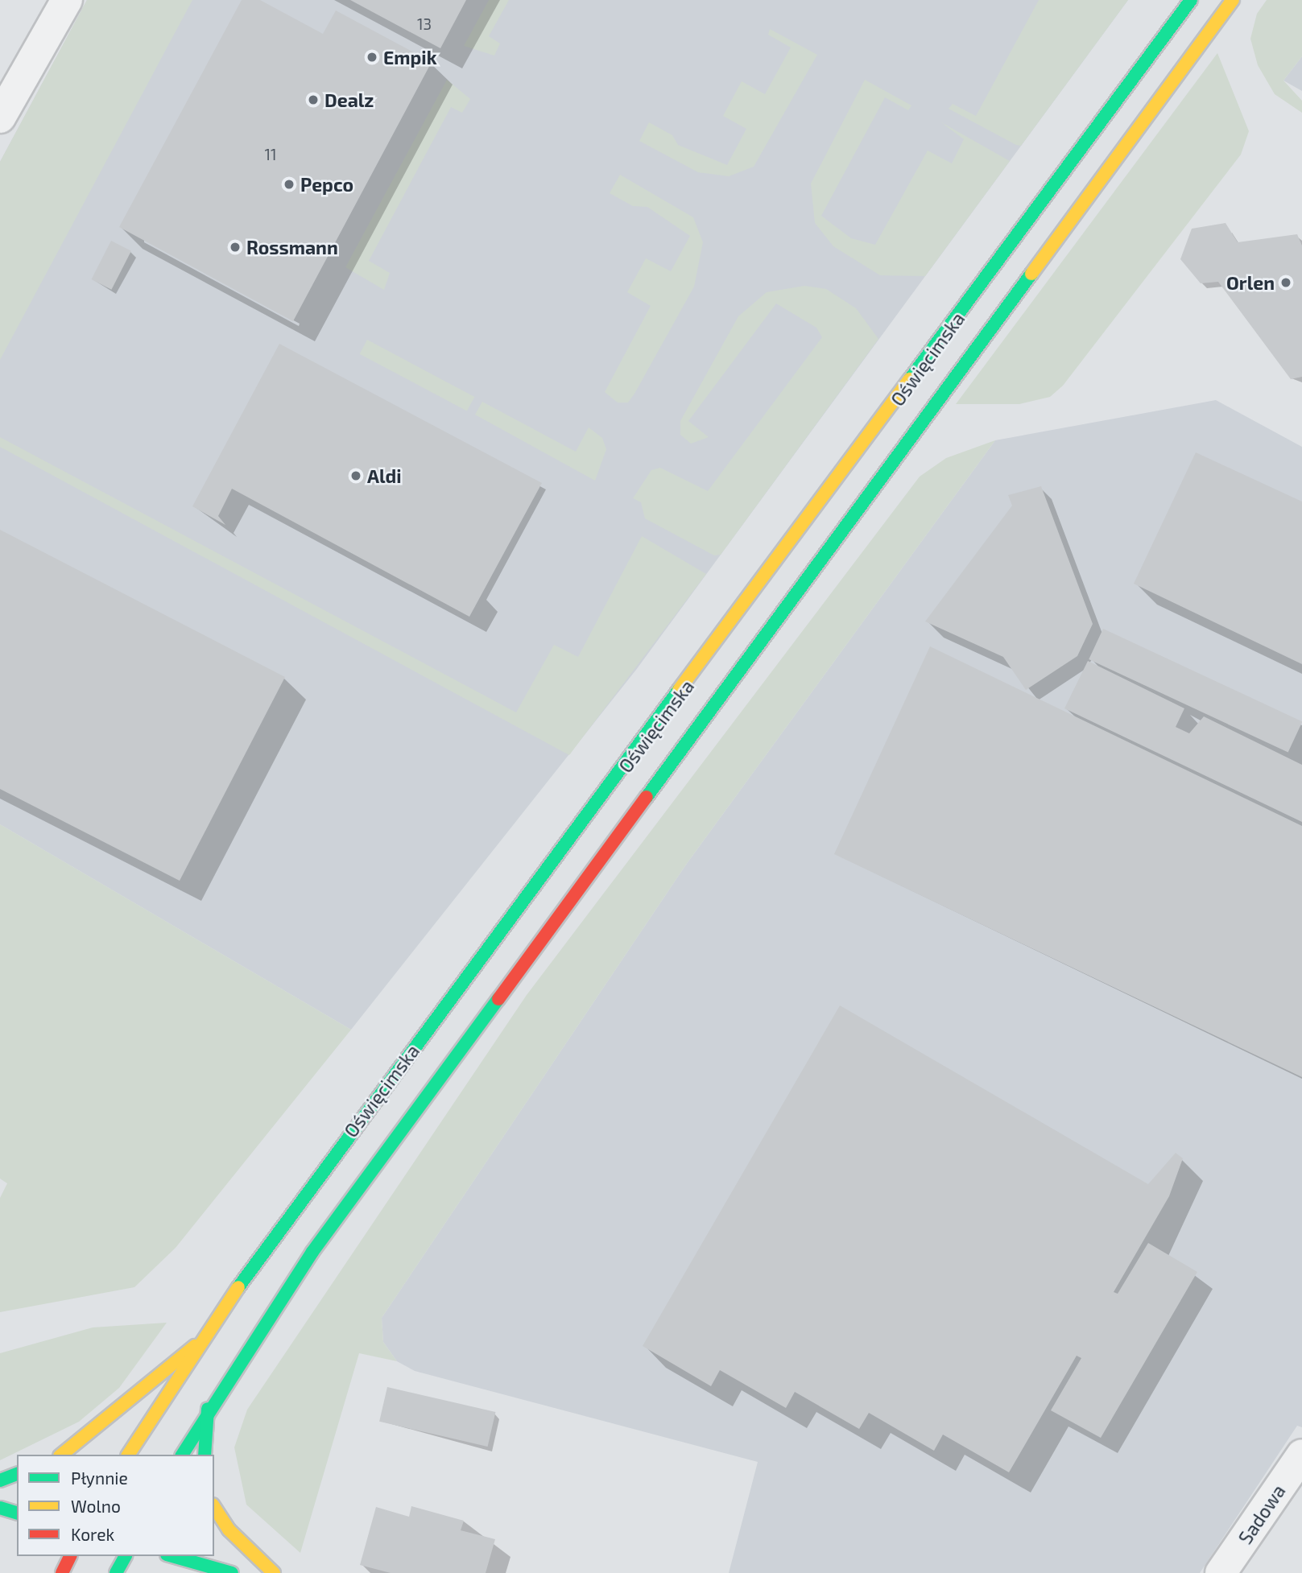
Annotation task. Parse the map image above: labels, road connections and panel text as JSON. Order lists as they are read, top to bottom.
{
  "streets": {
    "main road": ["Oświęcimska"],
    "street": ["Sadowa"]
  },
  "places": [
    "Empik",
    "Dealz",
    "Pepco",
    "Rossmann",
    "Orlen",
    "Aldi"
  ],
  "house_numbers": ["13", "11"],
  "legend": ["Płynnie", "Wolno", "Korek"]
}
